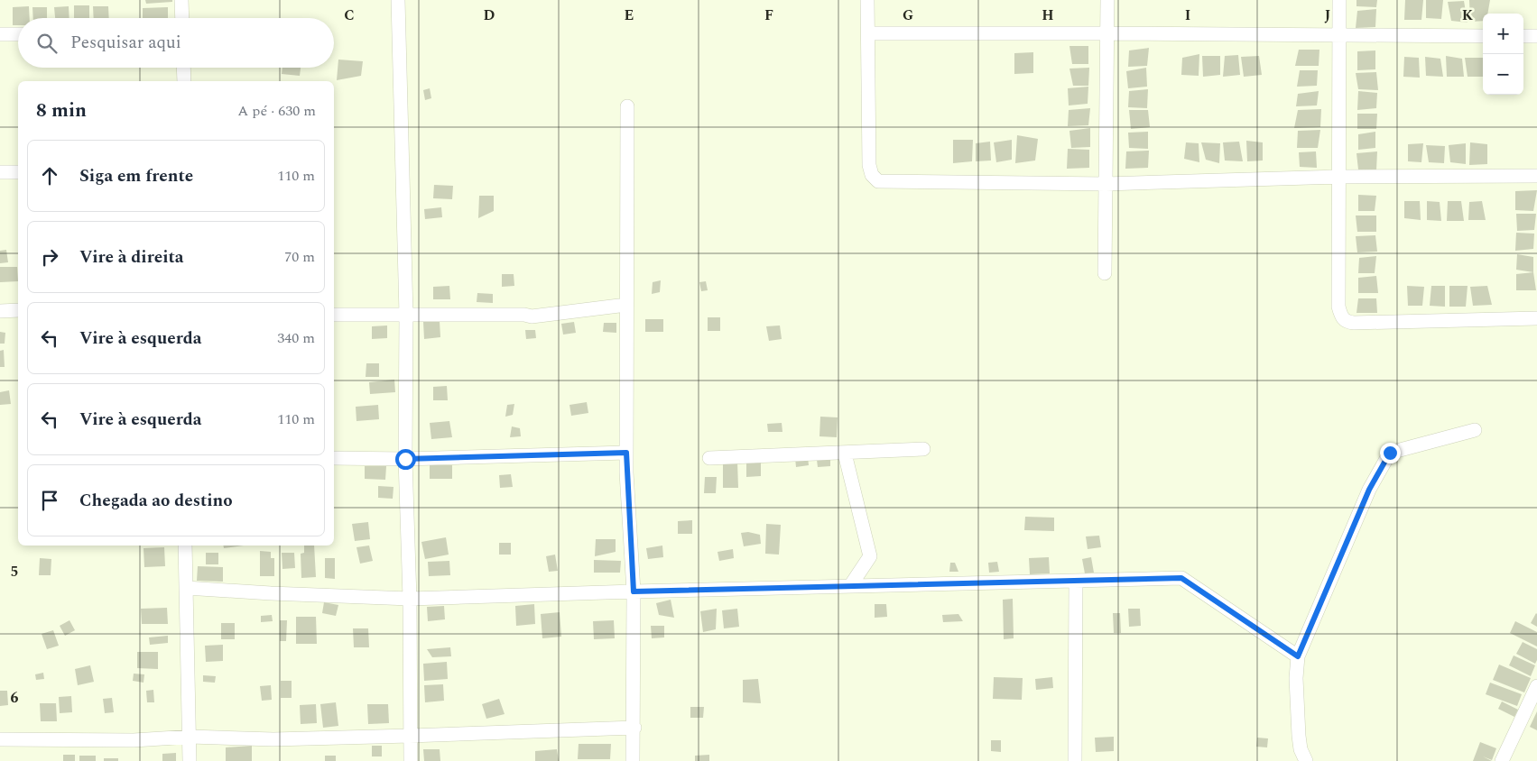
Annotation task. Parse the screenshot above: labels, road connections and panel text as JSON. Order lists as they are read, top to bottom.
{
  "page": {
    "map_buttons": ["+", "−"],
    "search": "Pesquisar aqui",
    "heading": ["8 min", "A pé · 630 m"],
    "list": [
      ["Siga em frente", "110 m"],
      ["Vire à direita", "70 m"],
      ["Vire à esquerda", "340 m"],
      ["Vire à esquerda", "110 m"],
      "Chegada ao destino"
    ]
  },
  "grid": {
    "columns": [
      "C",
      "D",
      "E",
      "F",
      "G",
      "H",
      "I",
      "J",
      "K"
    ],
    "rows": ["5", "6"]
  }
}
